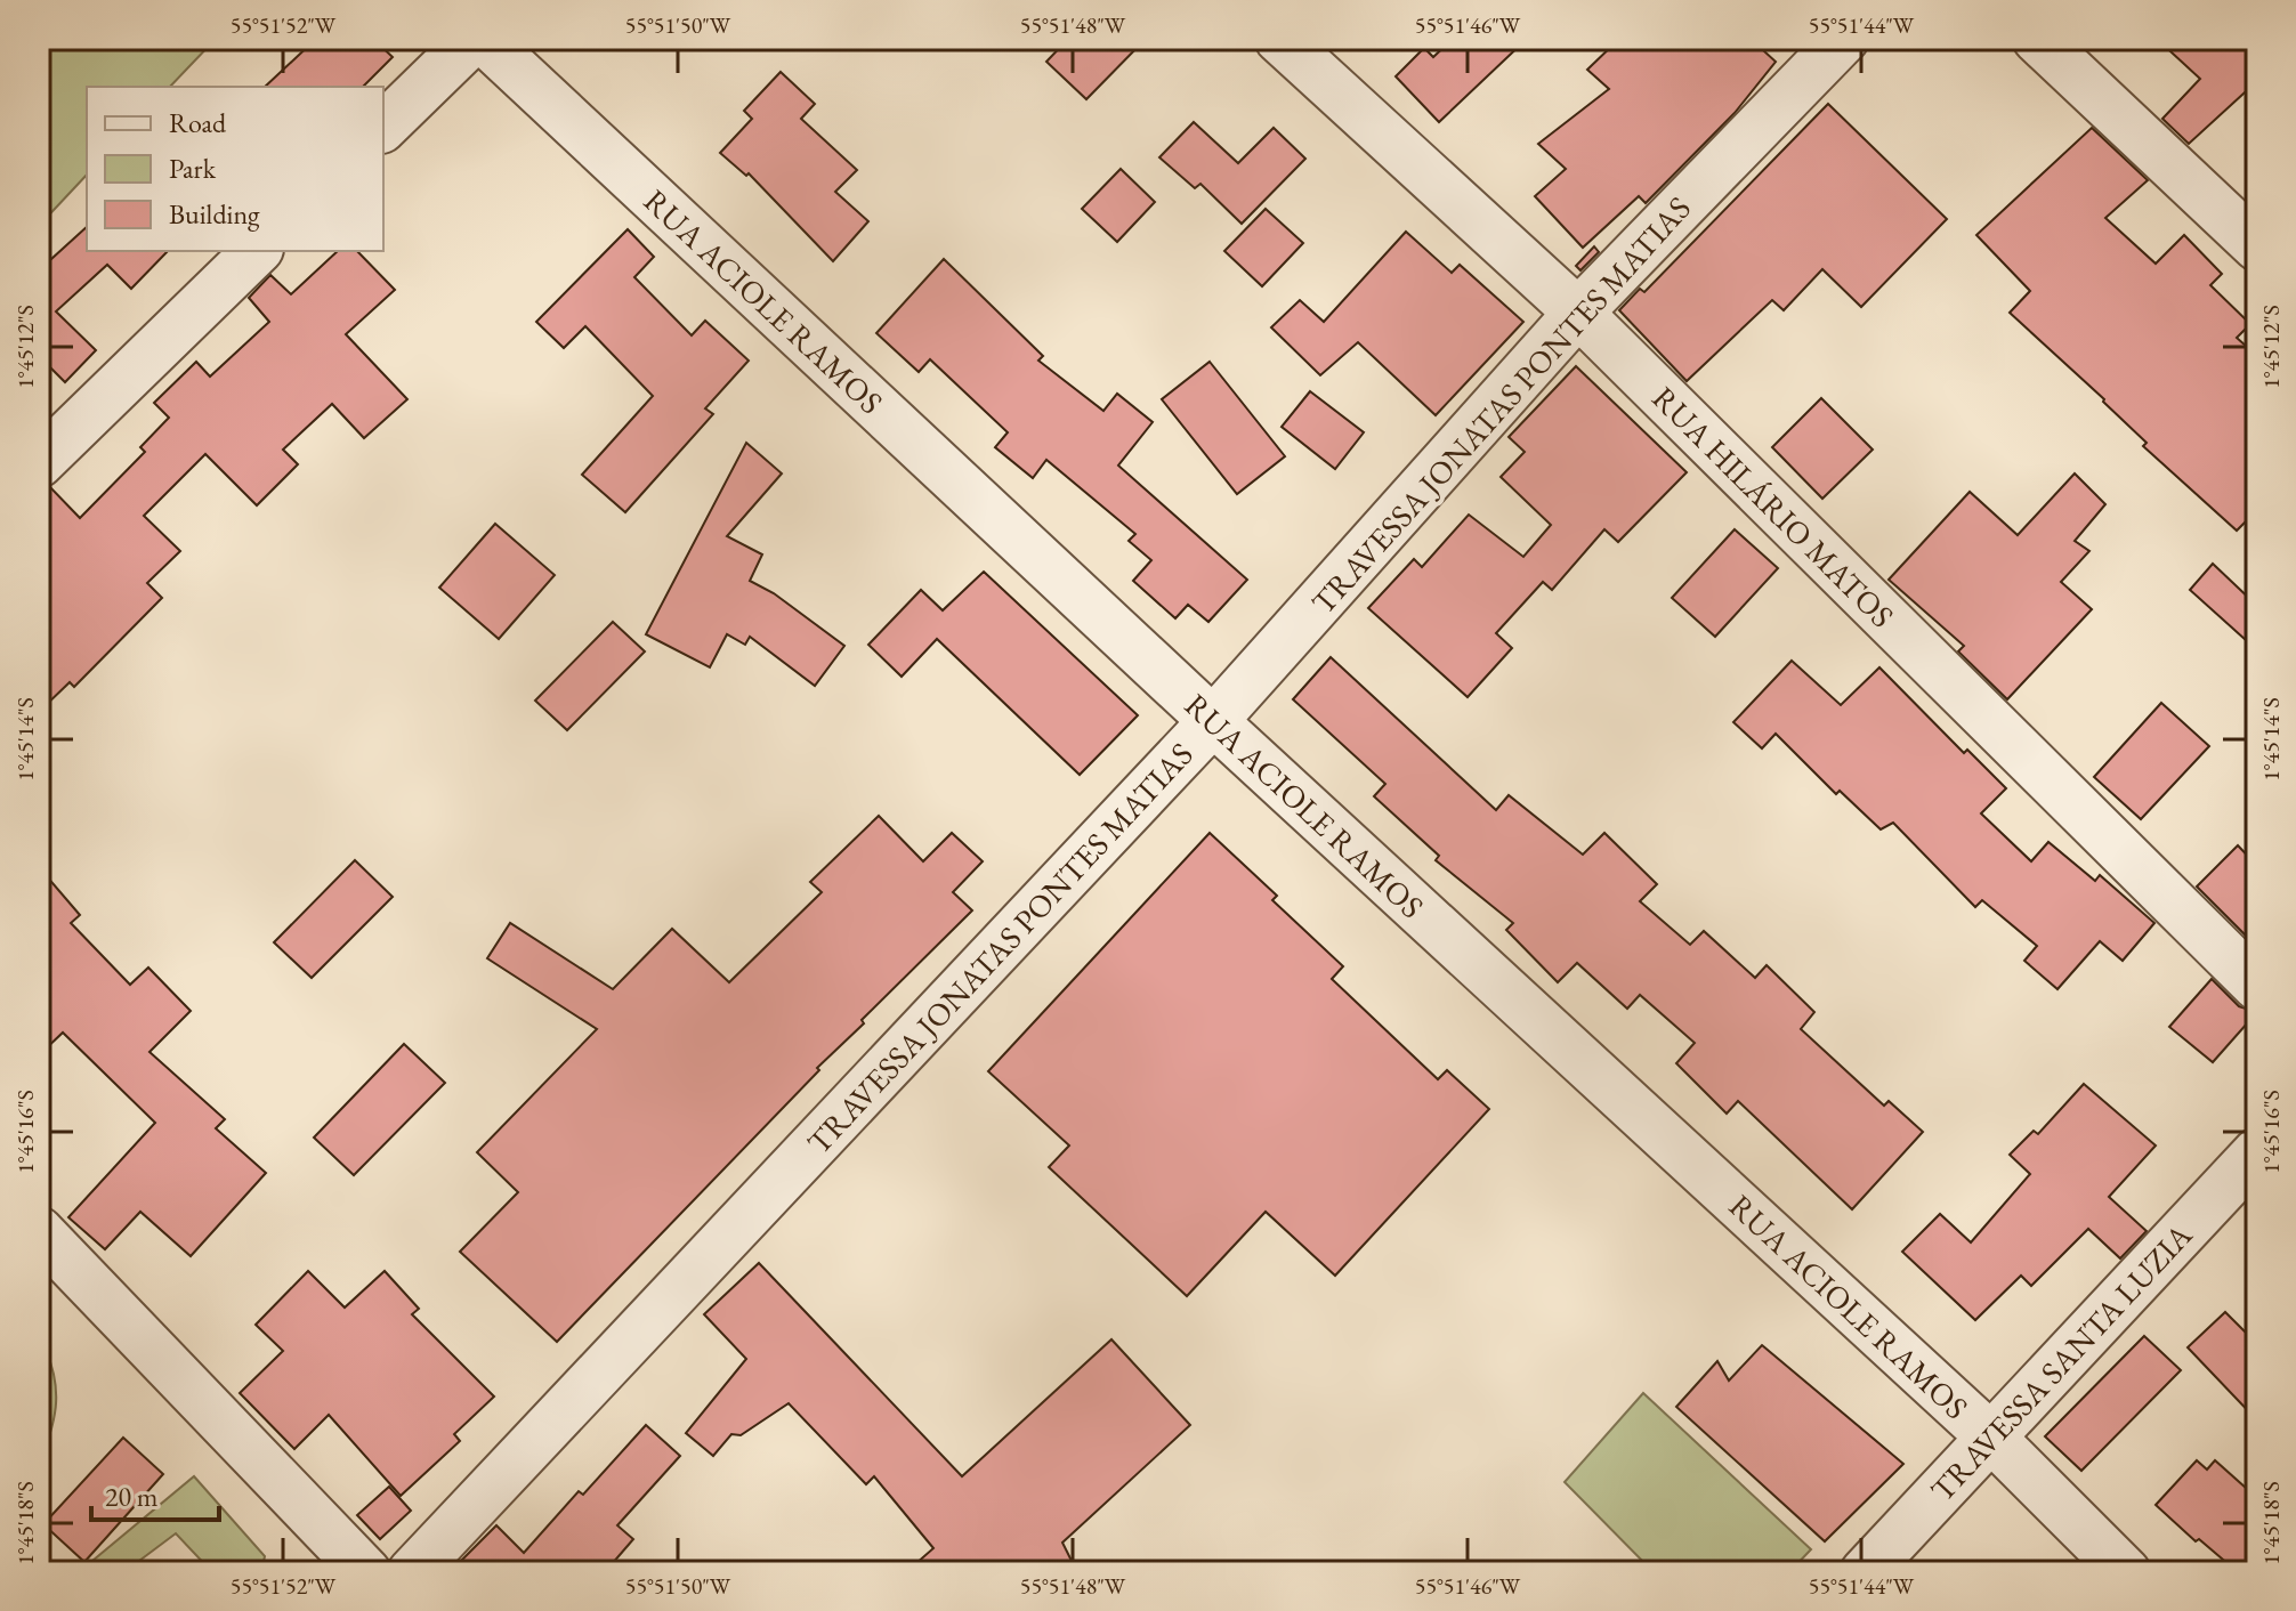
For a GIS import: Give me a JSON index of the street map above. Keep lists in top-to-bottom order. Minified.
{"streets":{"street":["RUA ACIOLE RAMOS","TRAVESSA JONATAS PONTES MATIAS","RUA HILÁRIO MATOS","TRAVESSA SANTA LUZIA"]},"crossings":[["RUA ACIOLE RAMOS","TRAVESSA JONATAS PONTES MATIAS"],["RUA ACIOLE RAMOS","TRAVESSA SANTA LUZIA"],["TRAVESSA JONATAS PONTES MATIAS","RUA HILÁRIO MATOS"]],"legend":["Road","Park","Building"],"scale_bar":"20 m","coordinates":["55°51'52\"W","55°51'50\"W","55°51'48\"W","55°51'46\"W","55°51'44\"W","1°45'12\"S","1°45'14\"S","1°45'16\"S","1°45'18\"S"]}
